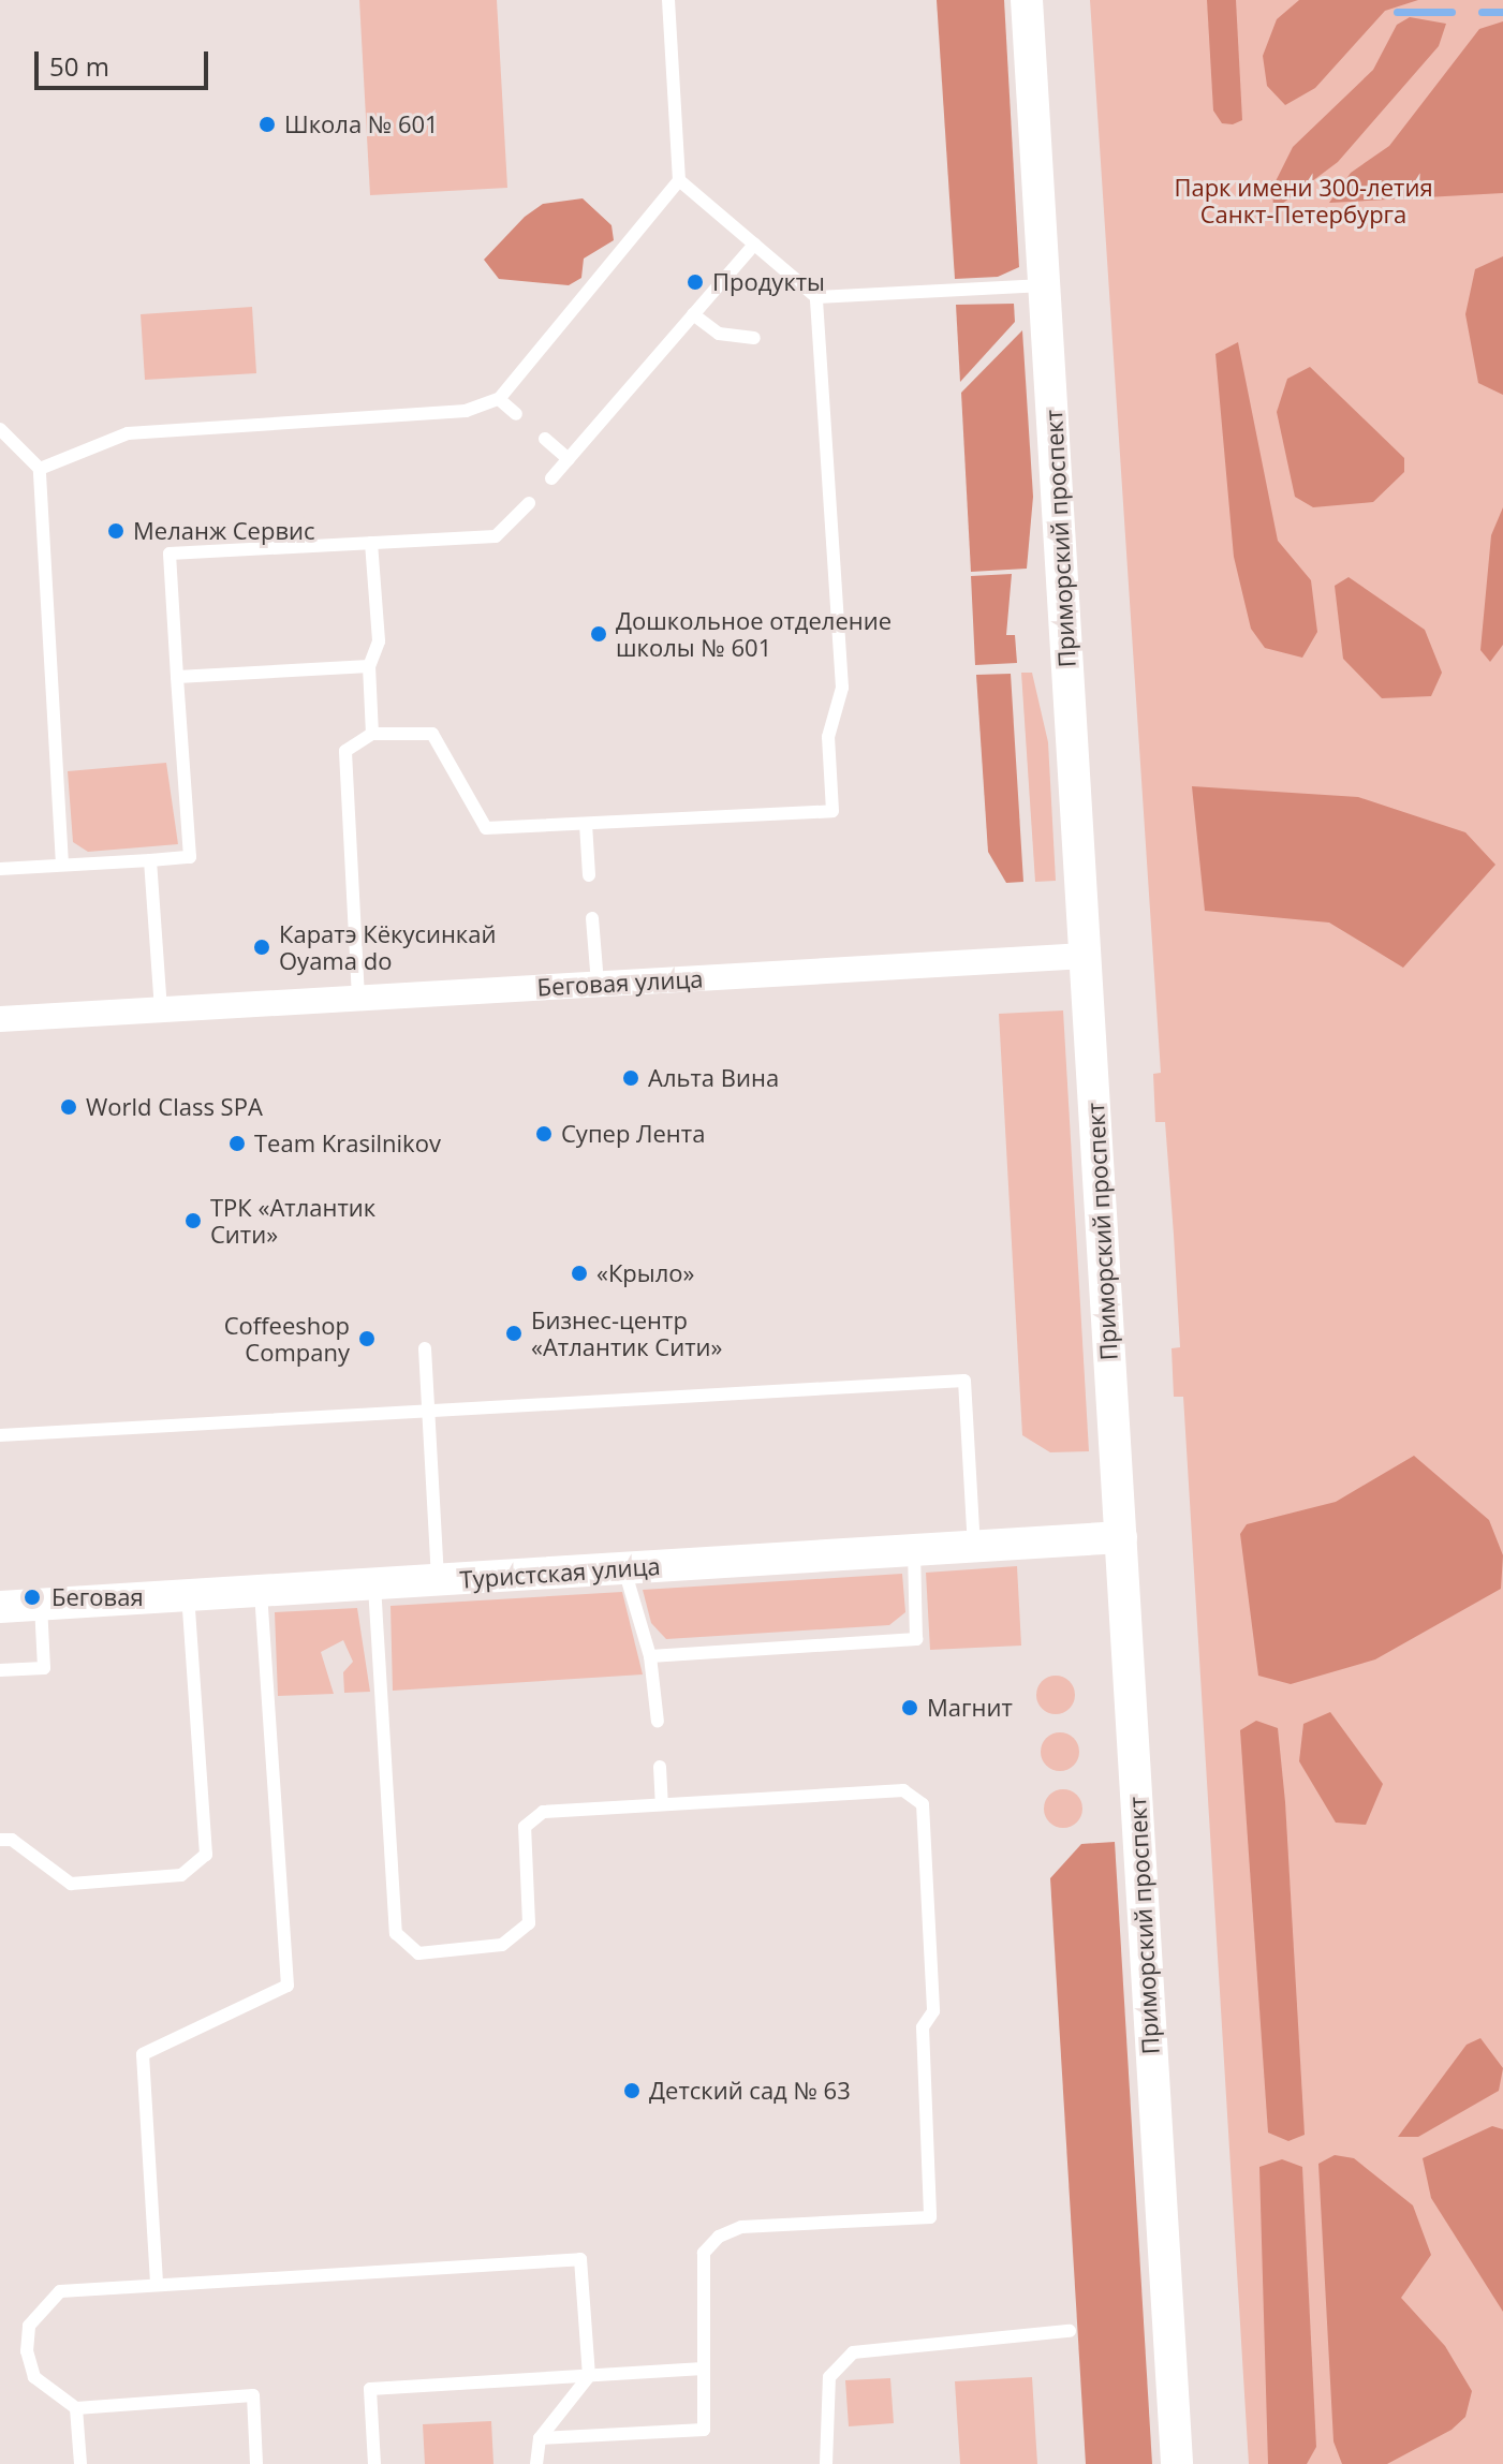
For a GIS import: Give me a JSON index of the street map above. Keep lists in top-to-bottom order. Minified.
{"streets":{"street":["Приморский проспект","Беговая улица","Туристская улица"]},"crossings":[["Приморский проспект","Беговая улица"],["Приморский проспект","Туристская улица"]],"parks":["Парк имени 300-летия Санкт-Петербурга"],"places":["Школа № 601","Продукты","Меланж Сервис","Дошкольное отделение школы № 601","Каратэ Кёкусинкай Oyama do","Альта Вина","World Class SPA","Супер Лента","Team Krasilnikov","ТРК «Атлантик Сити»","«Крыло»","Бизнес-центр «Атлантик Сити»","Coffeeshop Company","Беговая","Магнит","Детский сад № 63"],"scale_bar":"50 m"}
